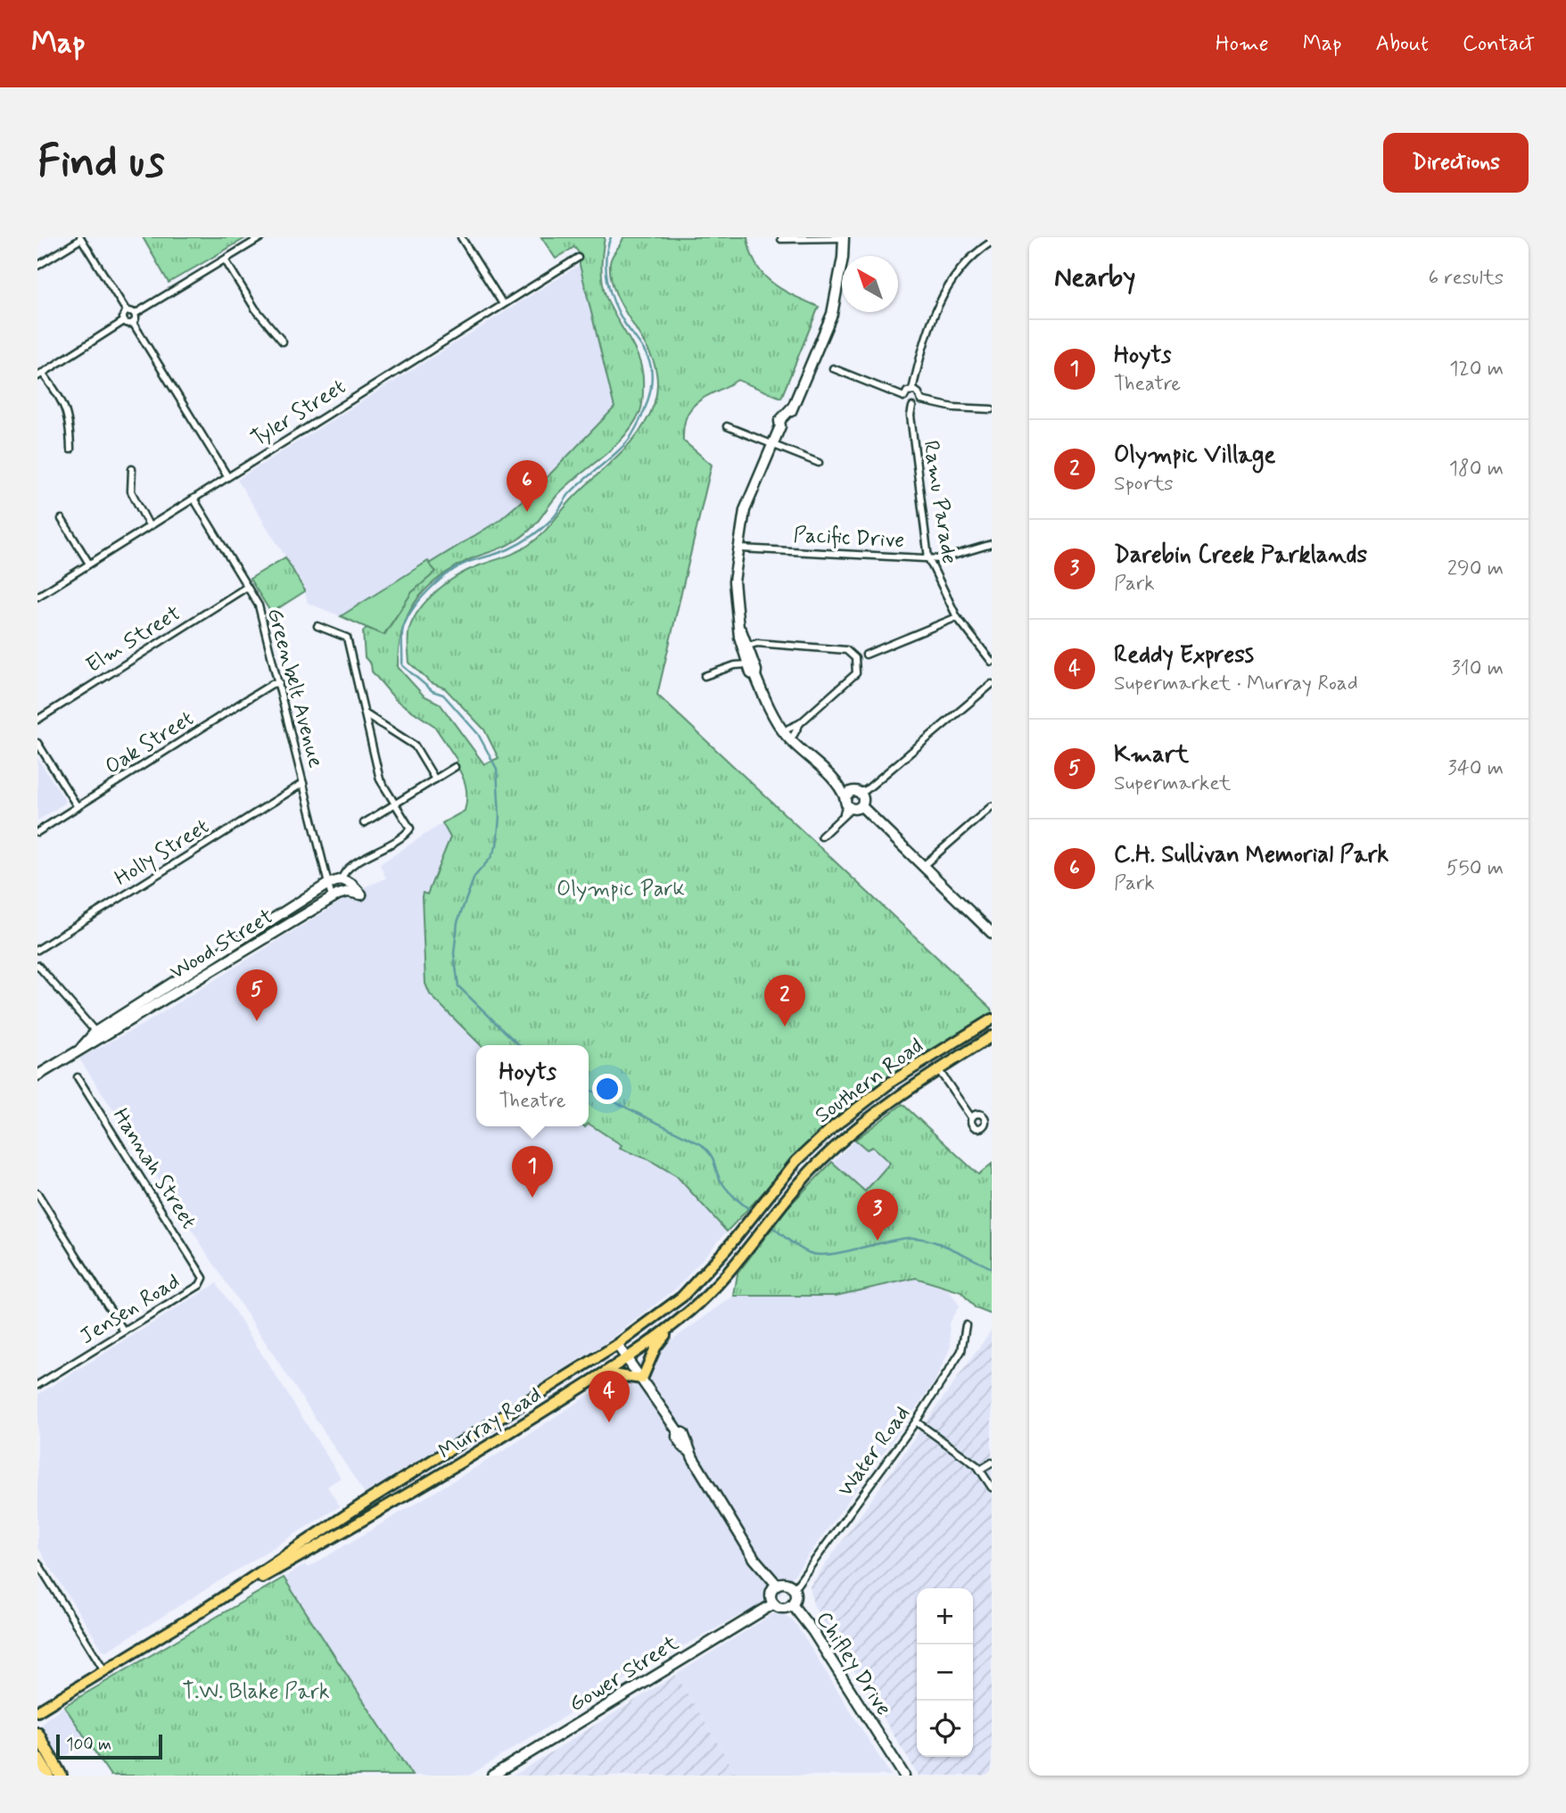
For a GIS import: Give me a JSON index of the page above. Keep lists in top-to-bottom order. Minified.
{"streets":{"main road":["Southern Road","Murray Road"],"street":["Tyler Street","Ramu Parade","Pacific Drive","Elm Street","Greenbelt Avenue","Oak Street","Holly Street","Wood Street","Hannah Street","Jensen Road","Water Road","Chifley Drive","Gower Street"]},"crossings":[["Tyler Street","Greenbelt Avenue"],["Ramu Parade","Pacific Drive"],["Elm Street","Greenbelt Avenue"],["Greenbelt Avenue","Oak Street"],["Greenbelt Avenue","Holly Street"],["Greenbelt Avenue","Wood Street"],["Southern Road","Murray Road"],["Hannah Street","Jensen Road"],["Water Road","Chifley Drive"],["Water Road","Gower Street"],["Chifley Drive","Gower Street"]],"parks":["Olympic Park","T.W. Blake Park"],"scale_bar":"100 m","north":"top left","page":{"header":"Map","nav":["Home","Map","About","Contact"],"buttons":"Directions","title":"Find us","heading":["Nearby","6 results"],"list":[{"mark":"1","name":"Hoyts","note":"Theatre","value":"120 m"},{"mark":"2","name":"Olympic Village","note":"Sports","value":"180 m"},{"mark":"3","name":"Darebin Creek Parklands","note":"Park","value":"290 m"},{"mark":"4","name":"Reddy Express","note":"Supermarket · Murray Road","value":"310 m"},{"mark":"5","name":"Kmart","note":"Supermarket","value":"340 m"},{"mark":"6","name":"C.H. Sullivan Memorial Park","note":"Park","value":"550 m"}],"pins":["6","5","2","1","3","4"],"popup":["Hoyts","Theatre"],"map_buttons":["+","−"],"scale":"100 m"}}
